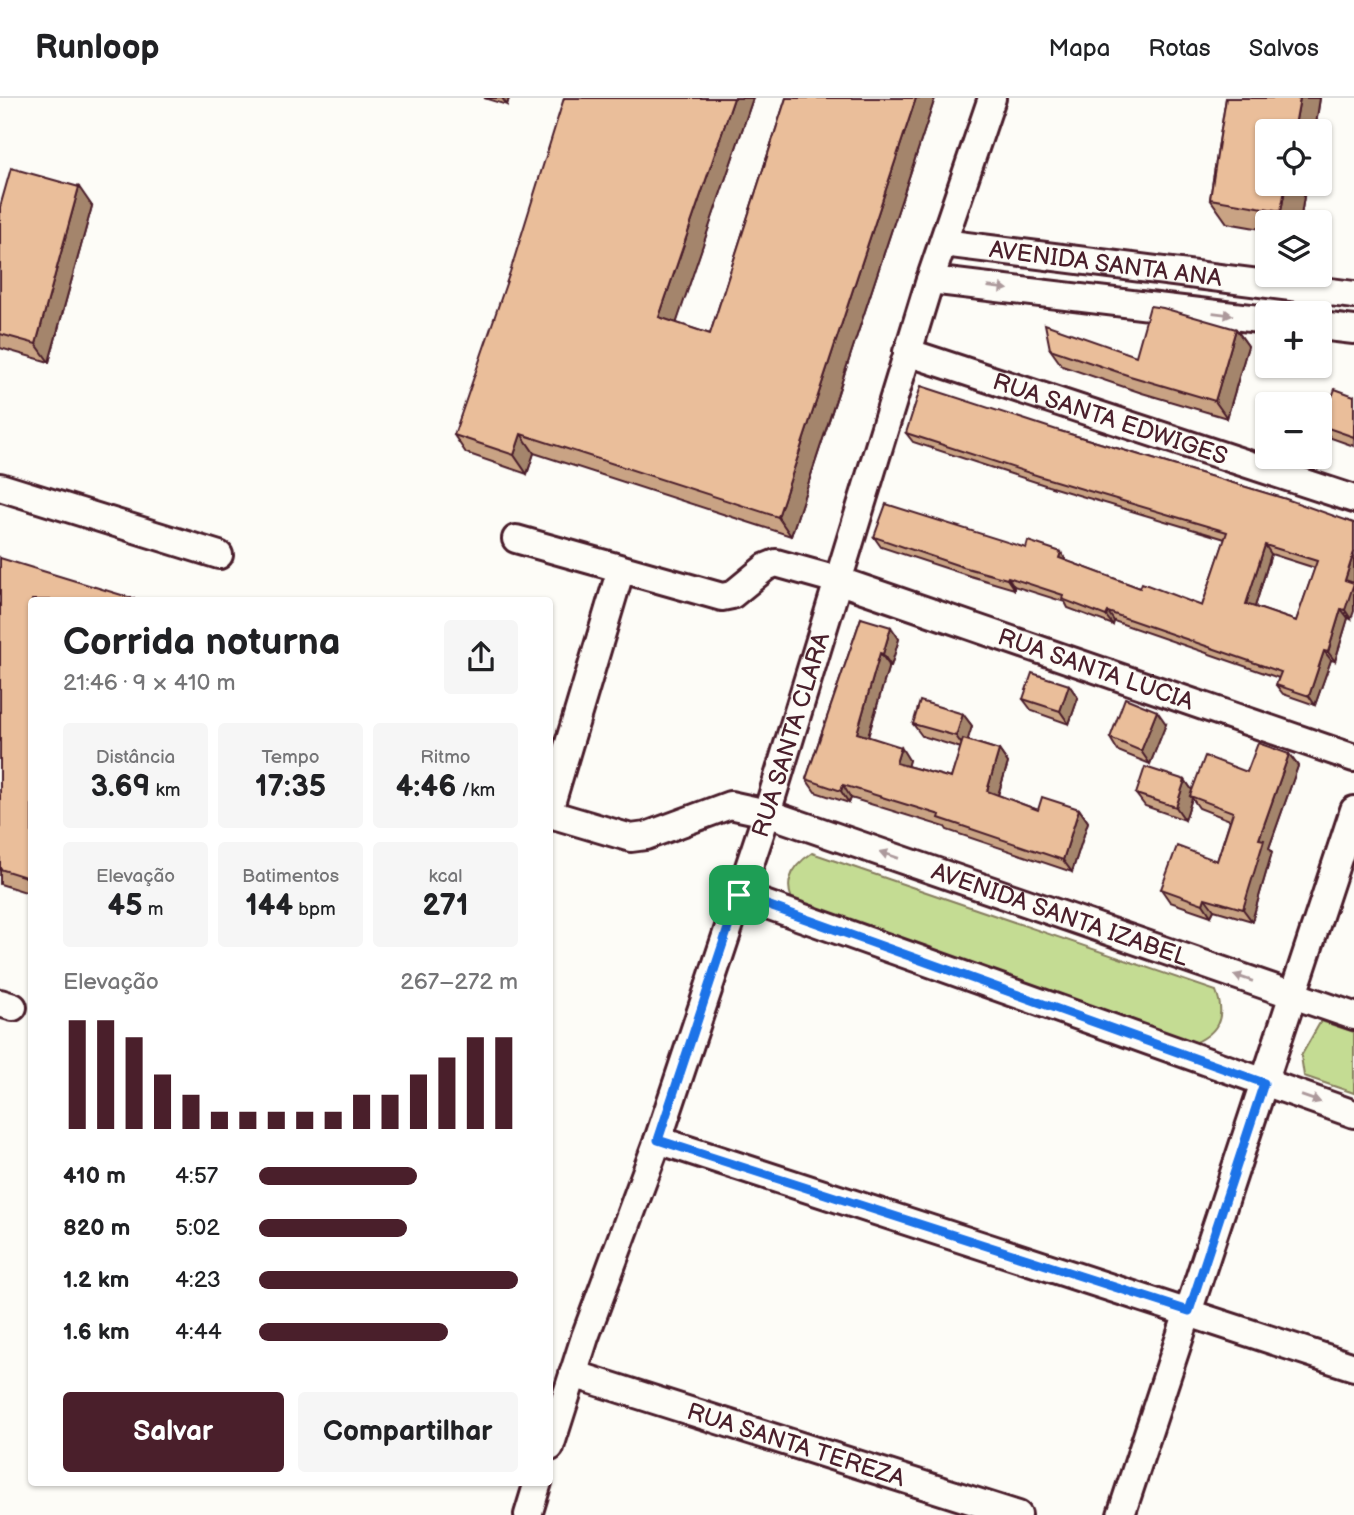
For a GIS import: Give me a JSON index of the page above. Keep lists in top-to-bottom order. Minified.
{"streets":{"street":["AVENIDA SANTA ANA","RUA SANTA EDWIGES","RUA SANTA LÚCIA","RUA SANTA CLARA","AVENIDA SANTA IZABEL","RUA SANTA TEREZA"]},"crossings":[["AVENIDA SANTA ANA","RUA SANTA CLARA"],["RUA SANTA EDWIGES","RUA SANTA CLARA"],["RUA SANTA LÚCIA","RUA SANTA CLARA"],["RUA SANTA CLARA","AVENIDA SANTA IZABEL"],["RUA SANTA CLARA","RUA SANTA TEREZA"]],"page":{"header":"Runloop","nav":["Mapa","Rotas","Salvos"],"map_buttons":["+","−"],"heading":["Corrida noturna","21:46 · 9 × 410 m"],"stats":[["Distância","3.69 km"],["Tempo","17:35"],["Ritmo","4:46 /km"],["Elevação","45 m"],["Batimentos","144 bpm"],["kcal","271"]],"chart":["Elevação","267–272 m"],"list":[{"name":"410 m","note":"4:57"},{"name":"820 m","note":"5:02"},{"name":"1.2 km","note":"4:23"},{"name":"1.6 km","note":"4:44"}],"buttons":["Salvar","Compartilhar"]}}
